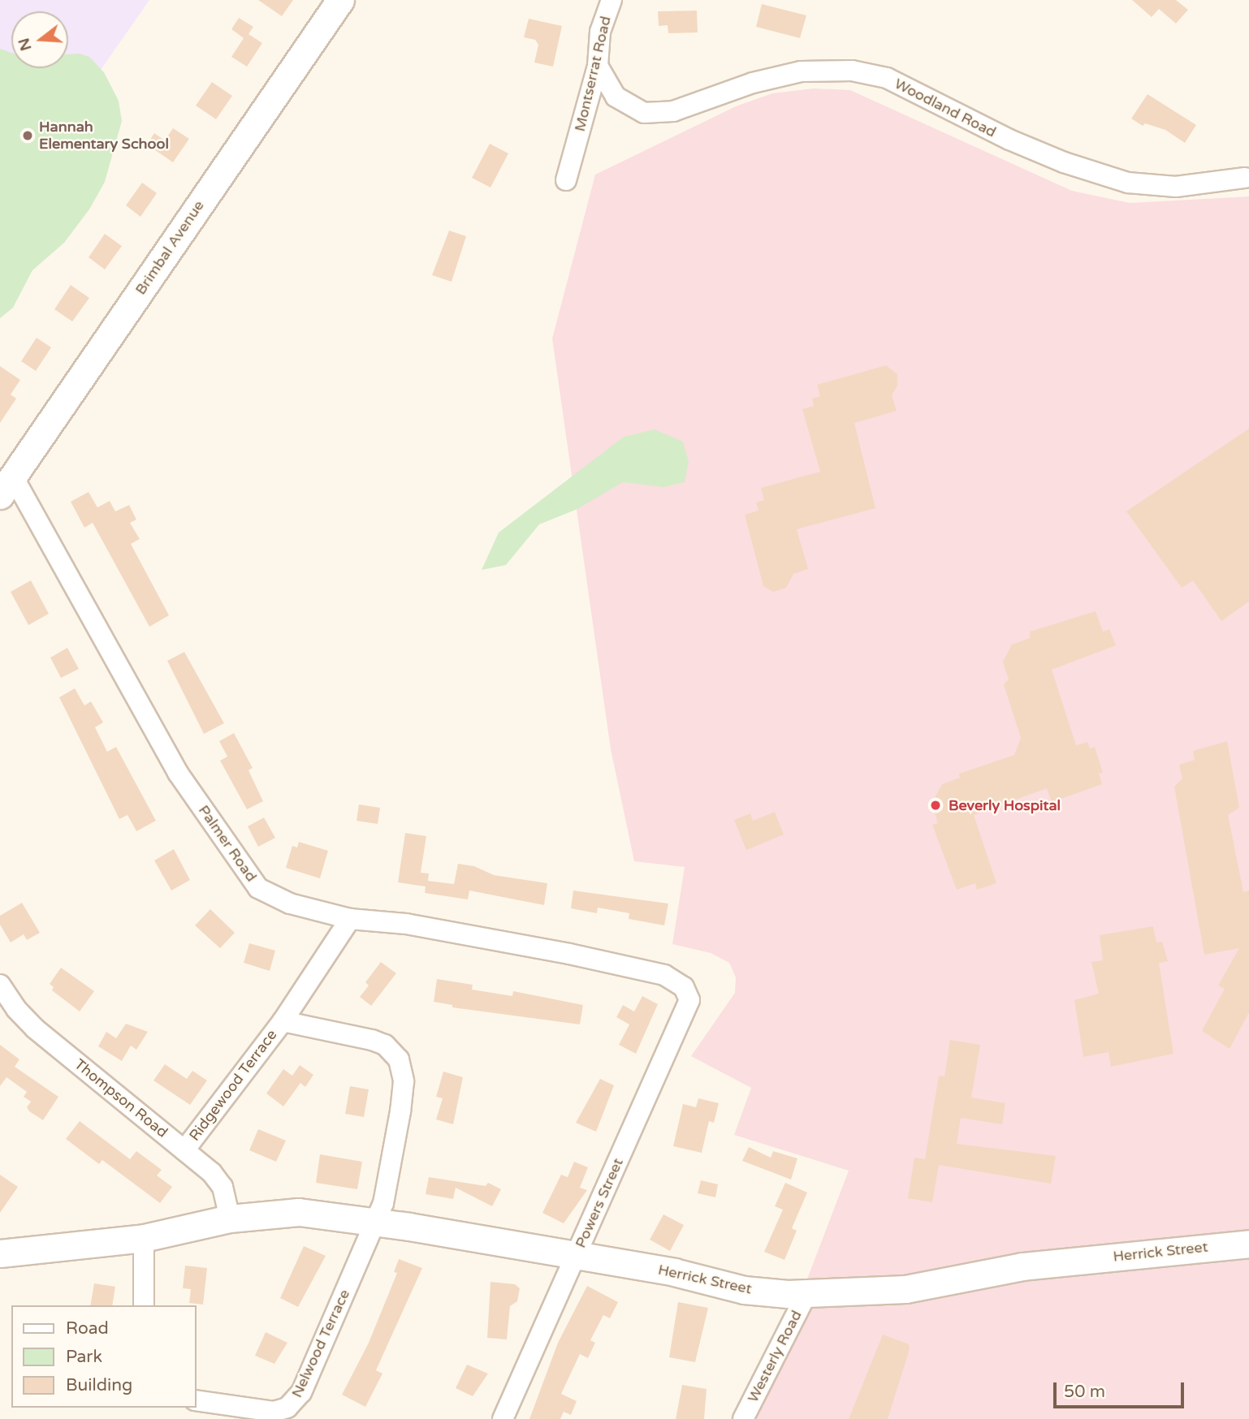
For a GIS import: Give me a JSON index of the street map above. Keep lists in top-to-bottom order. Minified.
{"streets":{"street":["Montserrat Road","Woodland Road","Brimbal Avenue","Palmer Road","Ridgewood Terrace","Thompson Road","Powers Street","Herrick Street","Nelwood Terrace","Westerly Road"]},"crossings":[["Montserrat Road","Woodland Road"],["Brimbal Avenue","Palmer Road"],["Palmer Road","Ridgewood Terrace"],["Palmer Road","Powers Street"],["Ridgewood Terrace","Thompson Road"],["Ridgewood Terrace","Herrick Street"],["Ridgewood Terrace","Nelwood Terrace"],["Thompson Road","Herrick Street"],["Powers Street","Herrick Street"],["Herrick Street","Nelwood Terrace"],["Herrick Street","Westerly Road"]],"places":["Hannah Elementary School","Beverly Hospital"],"legend":["Road","Park","Building"],"scale_bar":"50 m","north":"left"}
